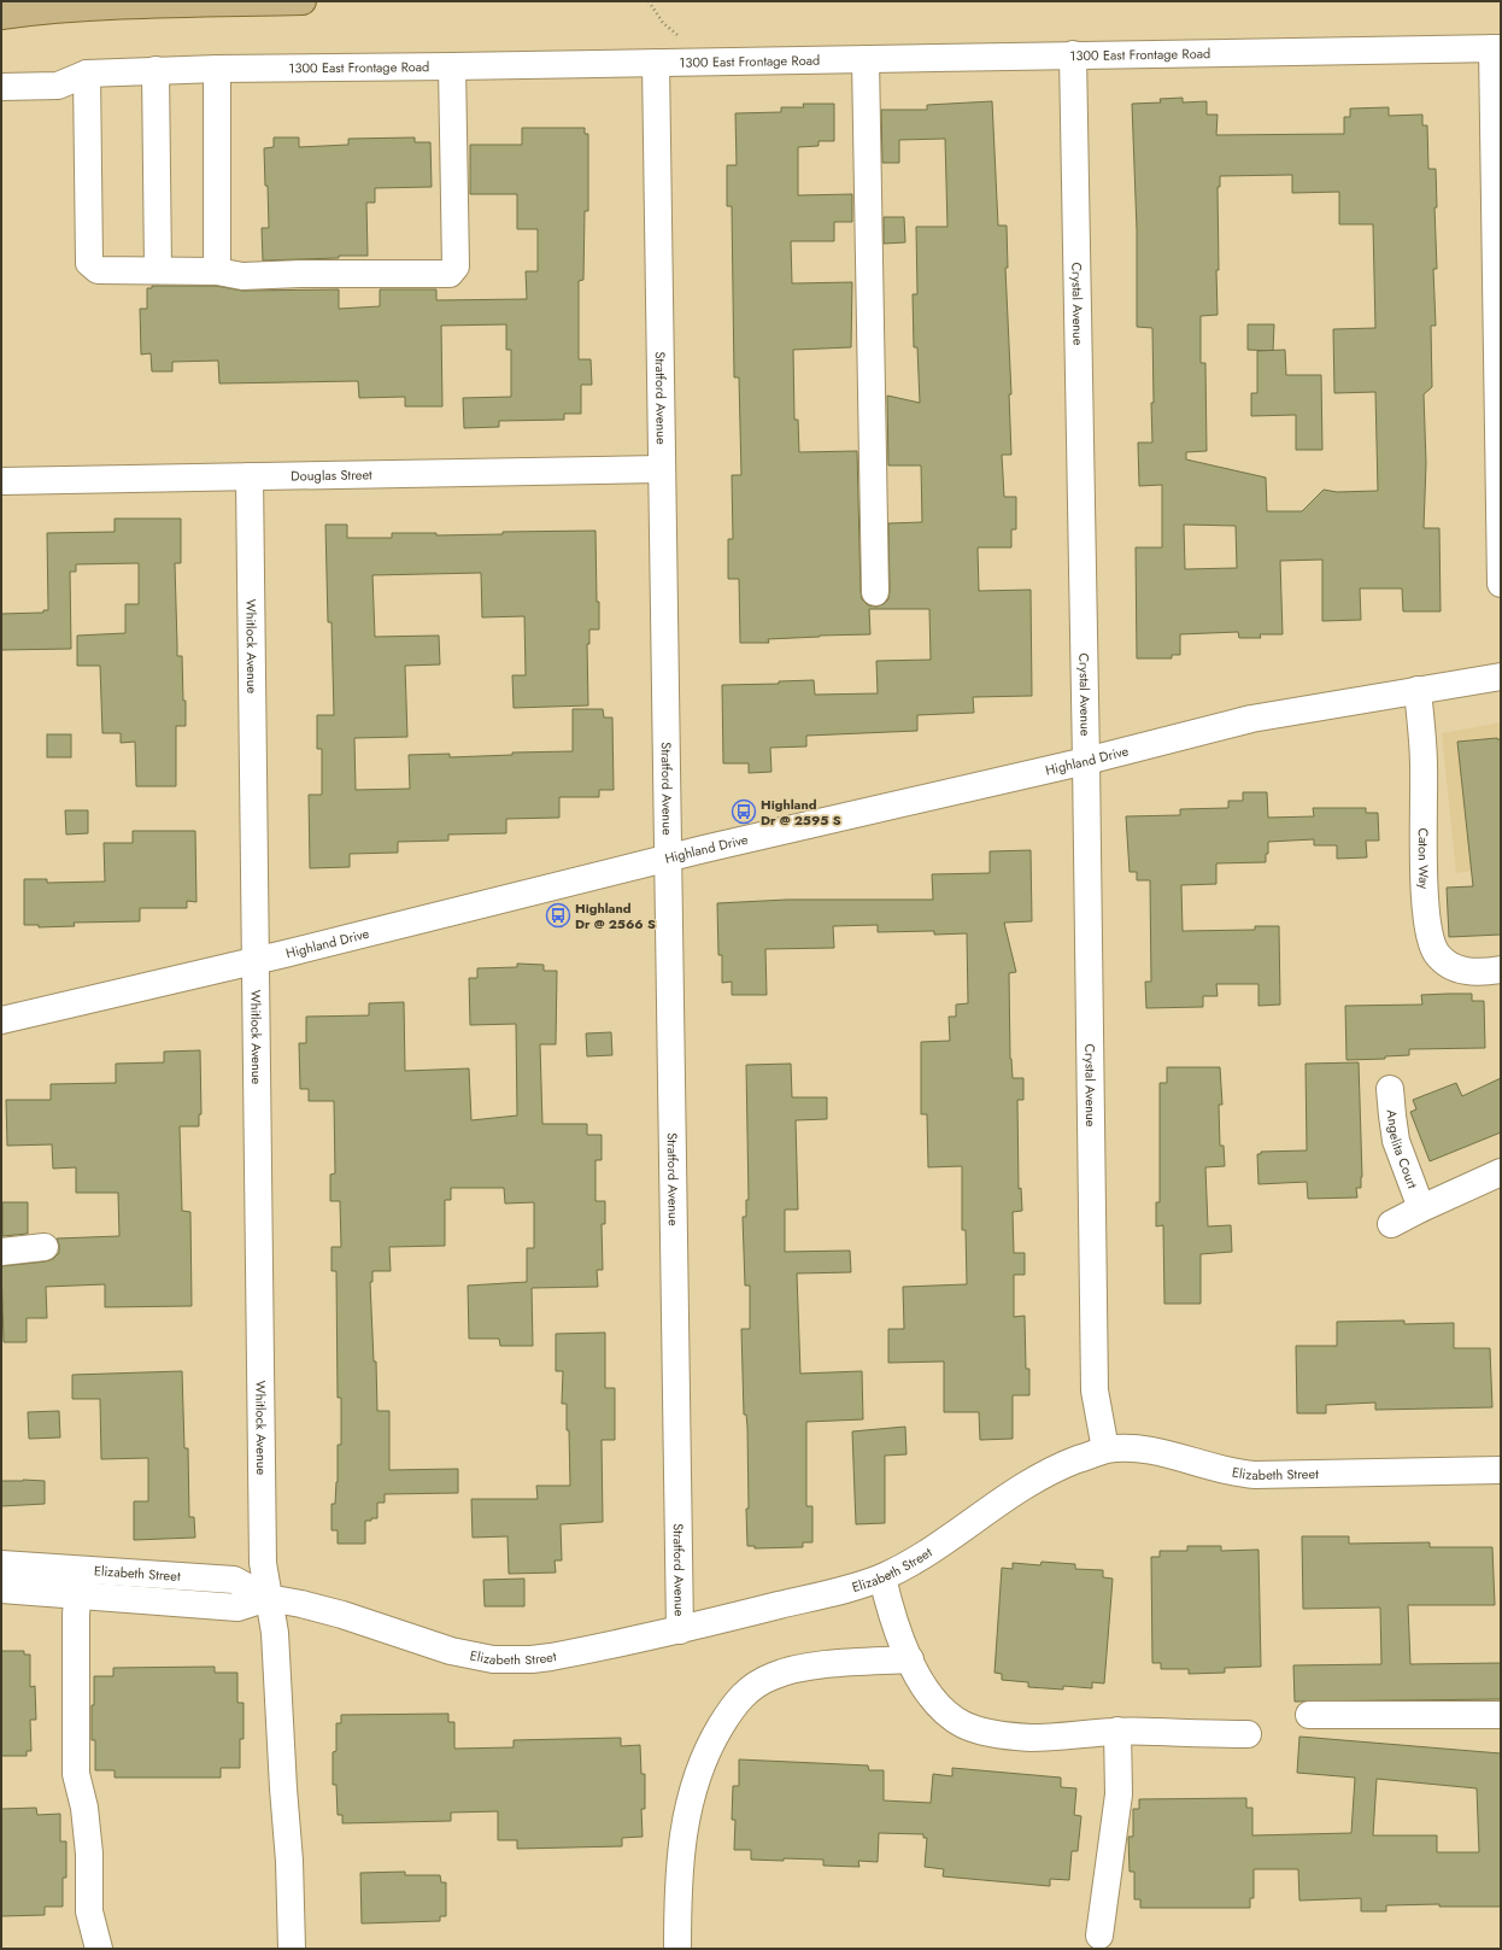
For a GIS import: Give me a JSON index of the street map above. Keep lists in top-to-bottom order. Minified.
{"streets":{"street":["1300 East Frontage Road","Crystal Avenue","Stratford Avenue","Douglas Street","Whitlock Avenue","Highland Drive","Caton Way","Angelita Court","Elizabeth Street"]},"crossings":[["1300 East Frontage Road","Crystal Avenue"],["1300 East Frontage Road","Stratford Avenue"],["Crystal Avenue","Highland Drive"],["Crystal Avenue","Elizabeth Street"],["Stratford Avenue","Douglas Street"],["Stratford Avenue","Highland Drive"],["Stratford Avenue","Elizabeth Street"],["Douglas Street","Whitlock Avenue"],["Whitlock Avenue","Highland Drive"],["Whitlock Avenue","Elizabeth Street"],["Highland Drive","Caton Way"]],"places":{"bus stop":["Highland Dr @ 2595 S","Highland Dr @ 2566 S"]}}
